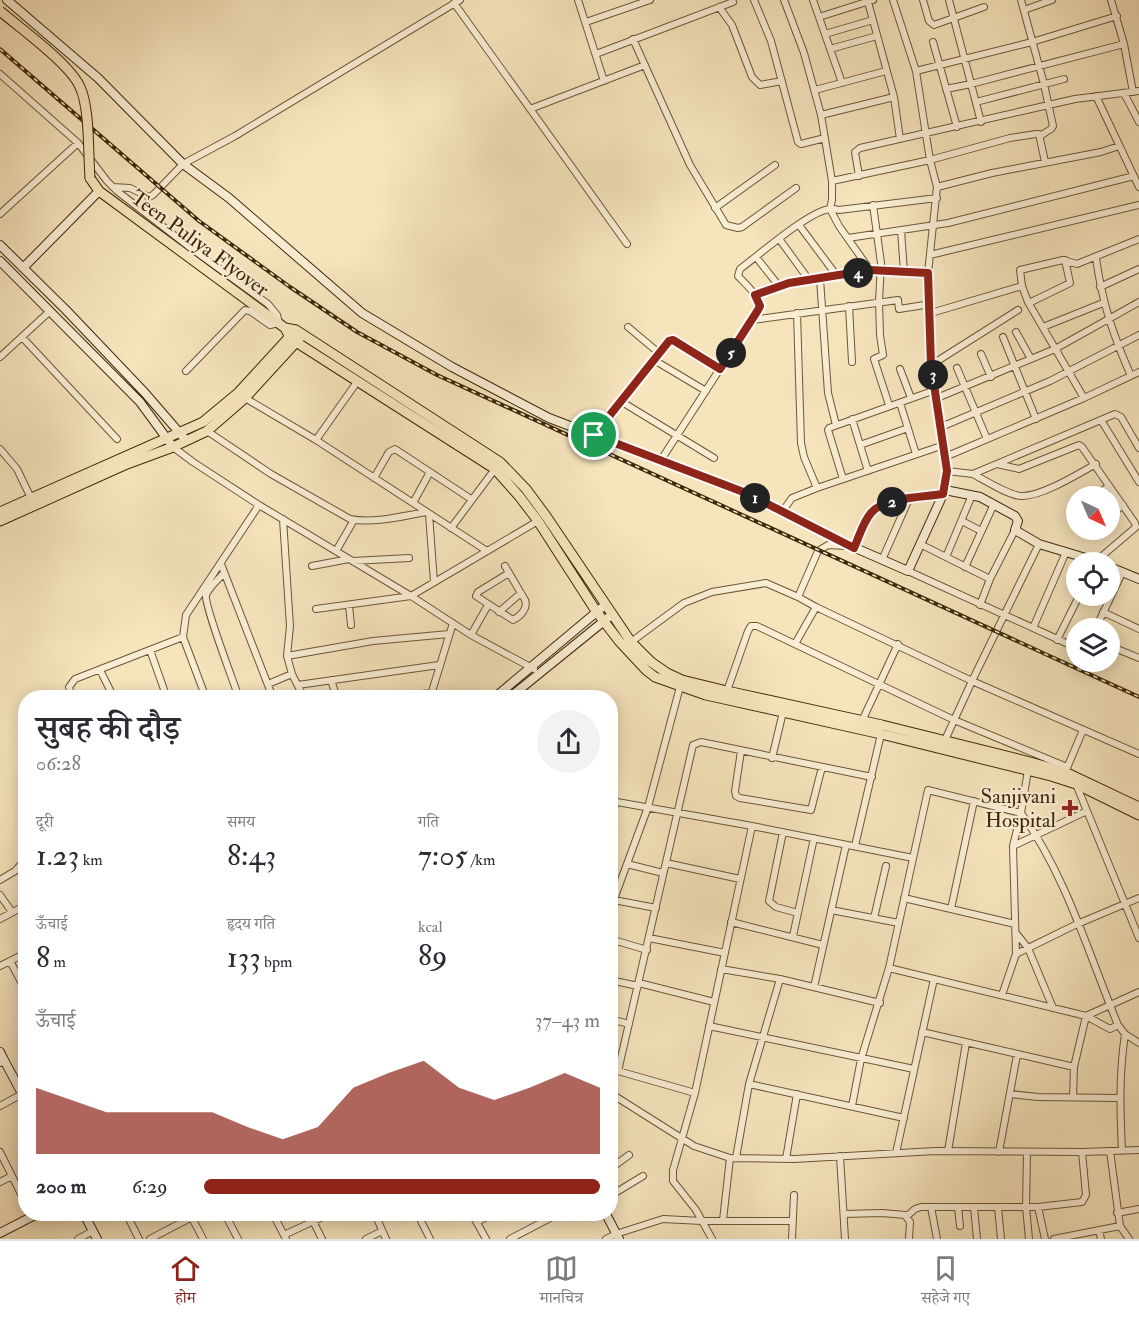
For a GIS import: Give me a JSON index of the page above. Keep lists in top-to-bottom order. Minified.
{"streets":{"main road":["Teen Puliya Flyover"]},"places":{"health":["Sanjivani Hospital"]},"north":"bottom right","page":{"pins":["4","5","3","1","2"],"heading":["सुबह की दौड़","06:28"],"stats":[["दूरी","1.23 km"],["समय","8:43"],["गति","7:05 /km"],["ऊँचाई","8 m"],["हृदय गति","133 bpm"],["kcal","89"]],"chart":["ऊँचाई","37–43 m"],"list":[{"name":"200 m","note":"6:29"}],"tabs":["होम","मानचित्र","सहेजे गए"]}}
